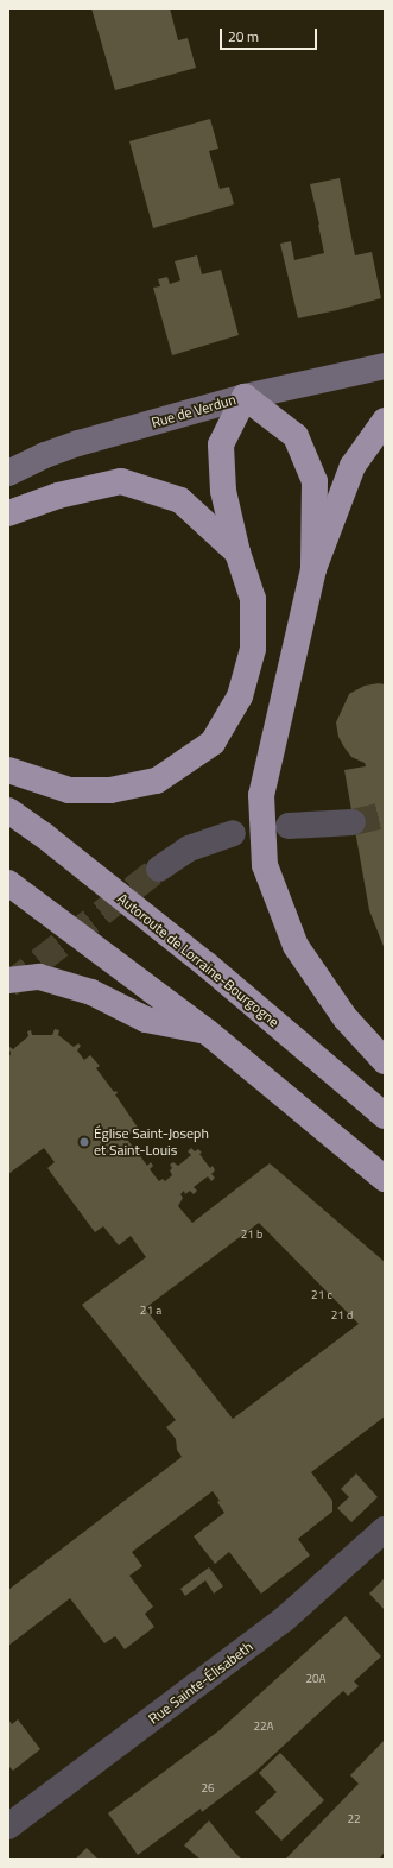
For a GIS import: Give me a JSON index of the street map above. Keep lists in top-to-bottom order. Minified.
{"streets":{"highway":["Autoroute de Lorraine-Bourgogne"],"main road":["Rue de Verdun"],"street":["Rue Sainte-Élisabeth"]},"places":["Église Saint-Joseph et Saint-Louis"],"house_numbers":["21 b","21 c","21 a","21 d","20A","22A","26","22"],"scale_bar":"20 m"}
